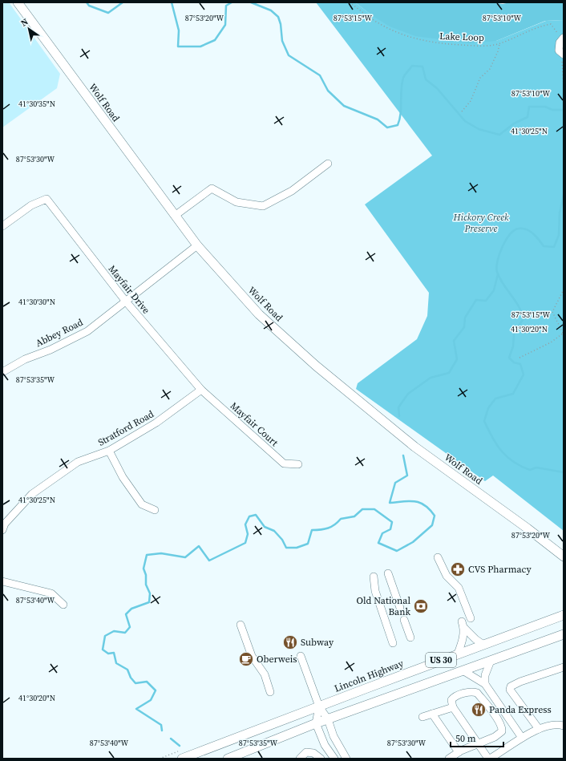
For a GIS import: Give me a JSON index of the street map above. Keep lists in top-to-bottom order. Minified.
{"streets":{"main road":["Wolf Road","US 30","Lincoln Highway"],"street":["Mayfair Drive","Abbey Road","Mayfair Court","Stratford Road"],"path":["Lake Loop"]},"crossings":[["Wolf Road","Abbey Road"],["Mayfair Drive","Abbey Road"],["Mayfair Drive","Mayfair Court"],["Mayfair Drive","Stratford Road"],["Mayfair Court","Stratford Road"]],"parks":["Hickory Creek Preserve"],"places":{"pharmacy":["CVS Pharmacy"],"bank":["Old National Bank"],"restaurant":["Subway","Panda Express"],"cafe":["Oberweis"]},"scale_bar":"50 m","north":"top left","coordinates":["87°53'20\"W","87°53'15\"W","87°53'10\"W","41°30'35\"N","41°30'25\"N","87°53'30\"W","41°30'30\"N","41°30'20\"N","87°53'35\"W","87°53'40\"W"]}
